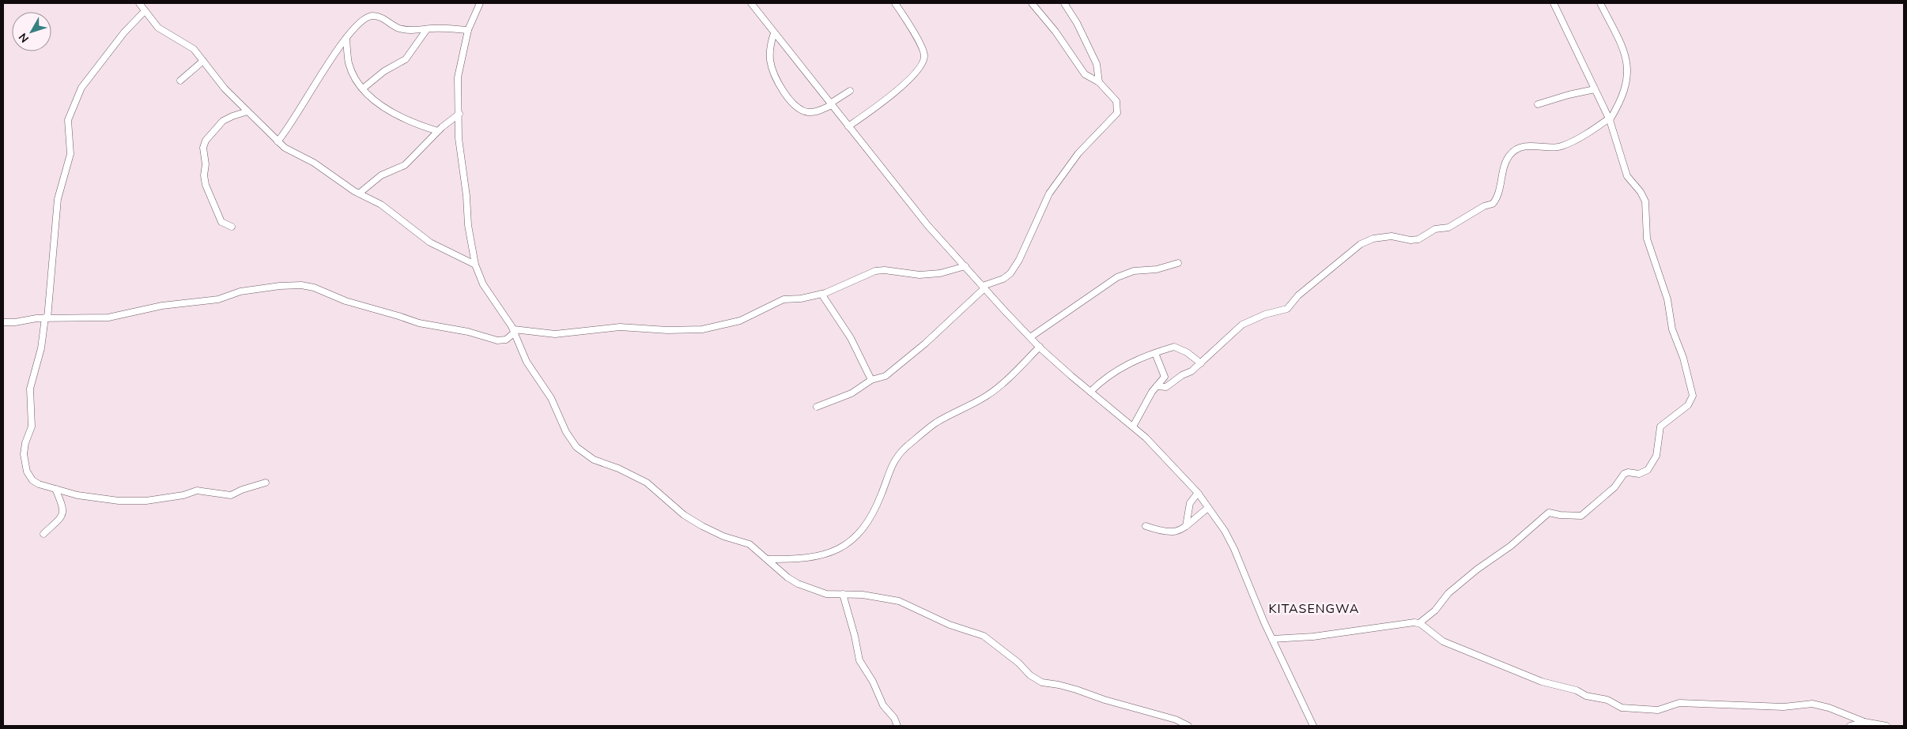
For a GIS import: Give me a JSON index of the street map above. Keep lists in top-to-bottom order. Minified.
{"districts":["KITASENGWA"],"north":"bottom left"}
